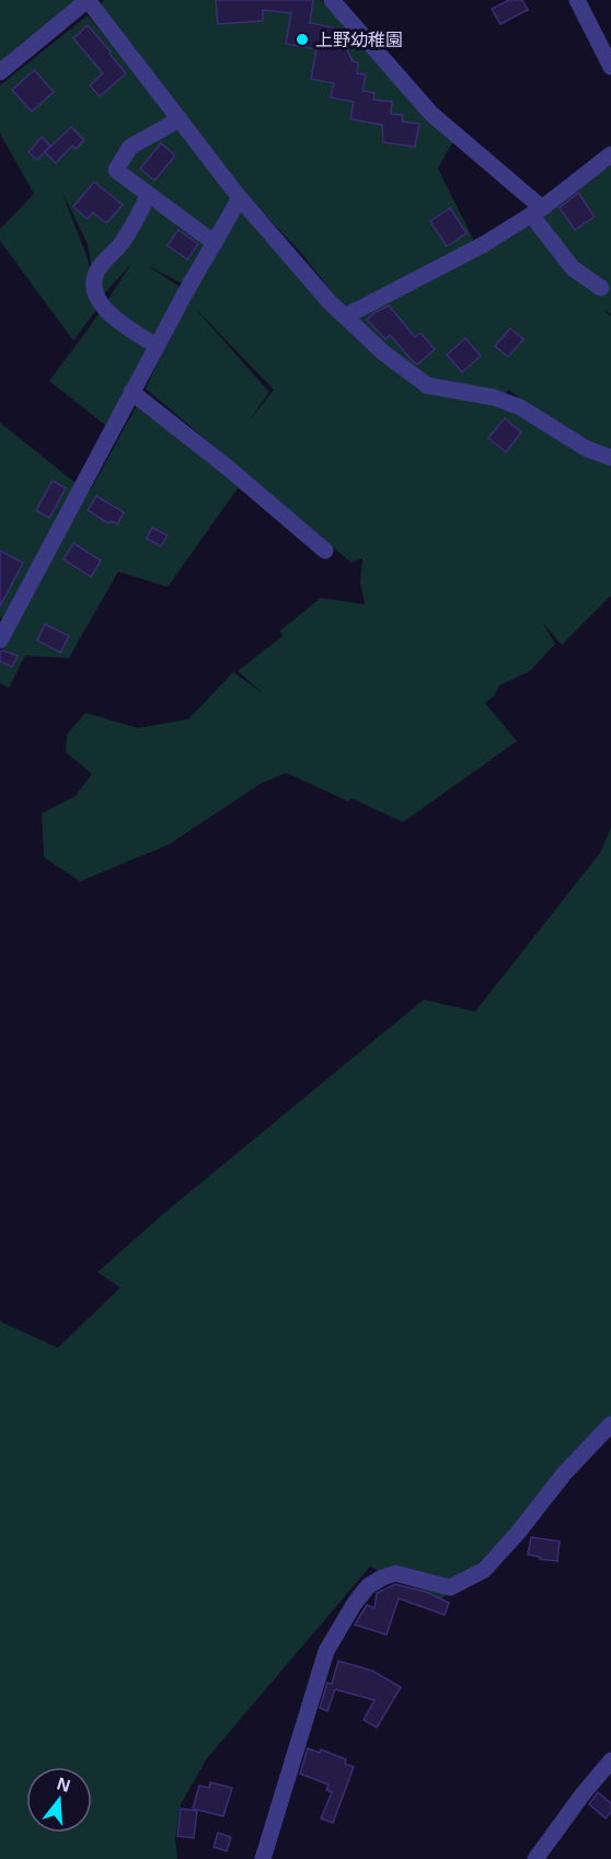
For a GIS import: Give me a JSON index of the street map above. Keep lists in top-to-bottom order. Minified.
{"places":["上野幼稚園"],"north":"top"}
